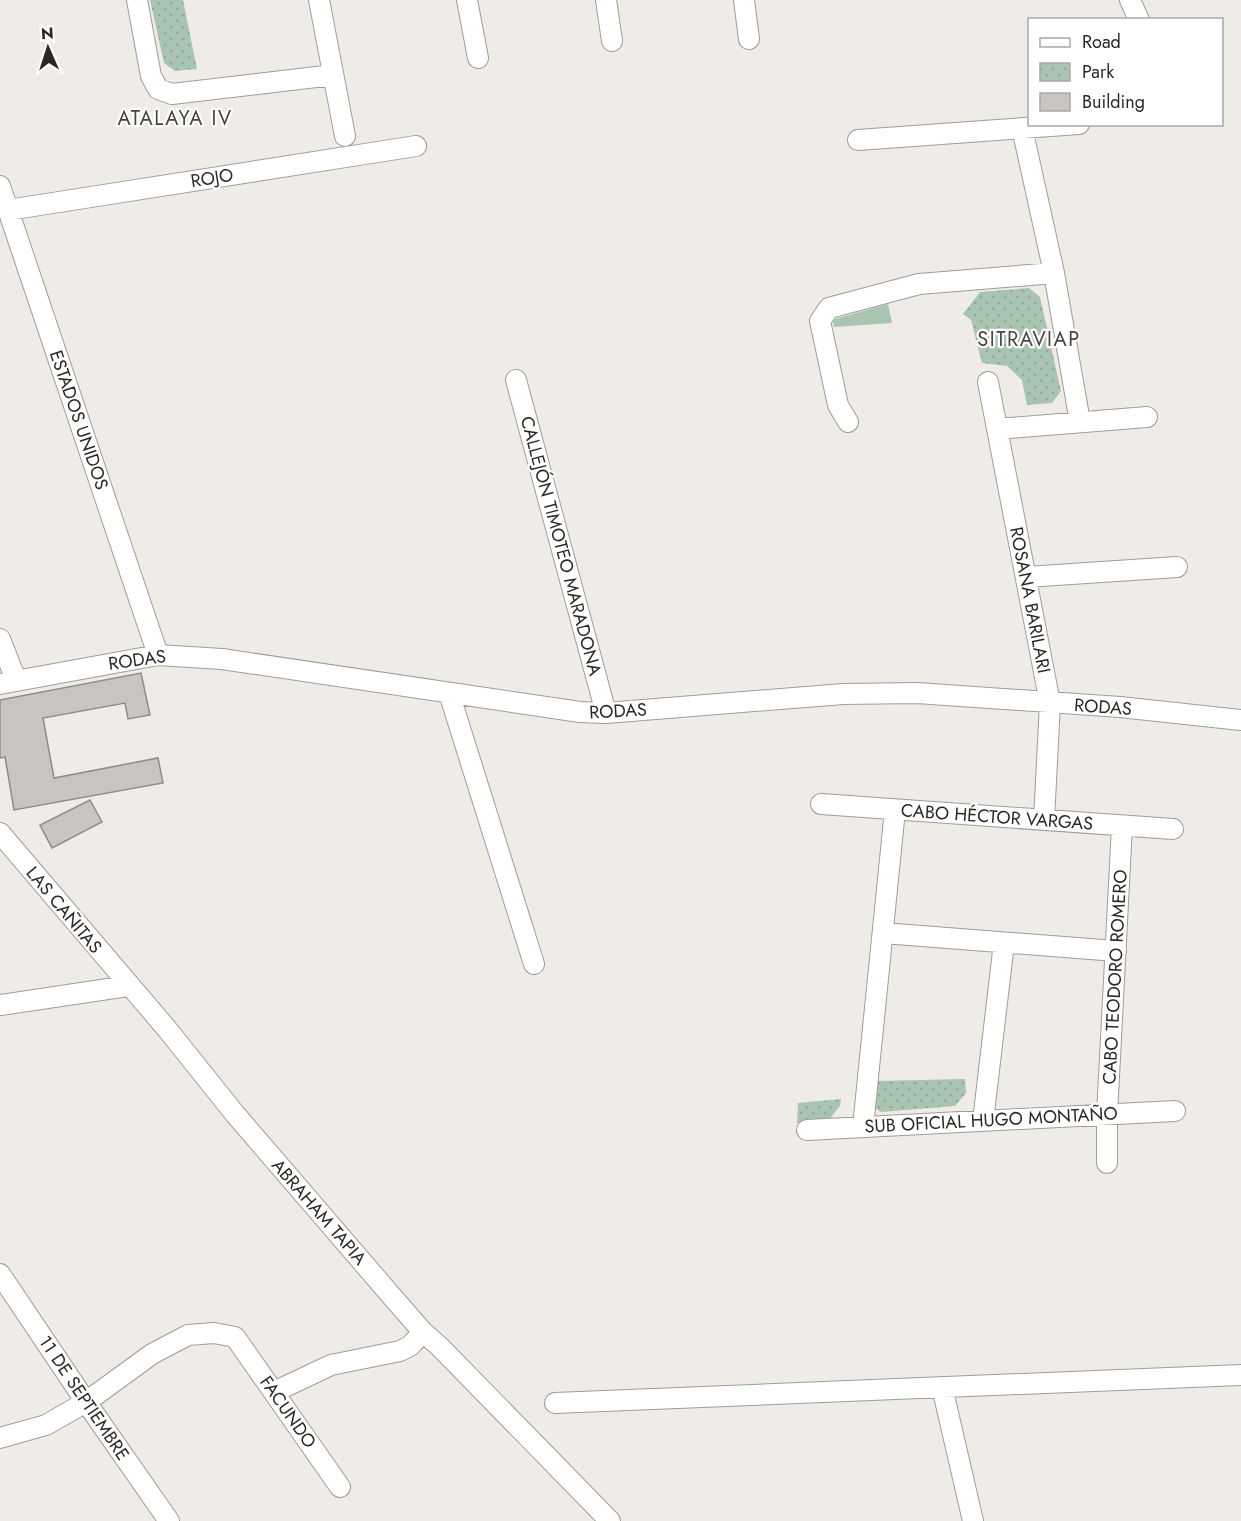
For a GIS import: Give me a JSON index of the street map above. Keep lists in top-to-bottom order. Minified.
{"streets":{"street":["ROJO","ESTADOS UNIDOS","CALLEJÓN TIMOTEO MARADONA","ROSANA BARILARI","RODAS","CABO HÉCTOR VARGAS","LAS CAÑITAS","CABO TEODORO ROMERO","SUB OFICIAL HUGO MONTAÑO","ABRAHAM TAPIA","11 DE SEPTIEMBRE","FACUNDO"]},"crossings":[["ROJO","ESTADOS UNIDOS"],["ESTADOS UNIDOS","RODAS"],["CALLEJÓN TIMOTEO MARADONA","RODAS"],["ROSANA BARILARI","RODAS"],["ROSANA BARILARI","CABO HÉCTOR VARGAS"],["CABO HÉCTOR VARGAS","CABO TEODORO ROMERO"],["LAS CAÑITAS","ABRAHAM TAPIA"],["CABO TEODORO ROMERO","SUB OFICIAL HUGO MONTAÑO"],["11 DE SEPTIEMBRE","FACUNDO"]],"districts":["ATALAYA IV","SITRAVIAP"],"legend":["Road","Park","Building"],"north":"top"}
